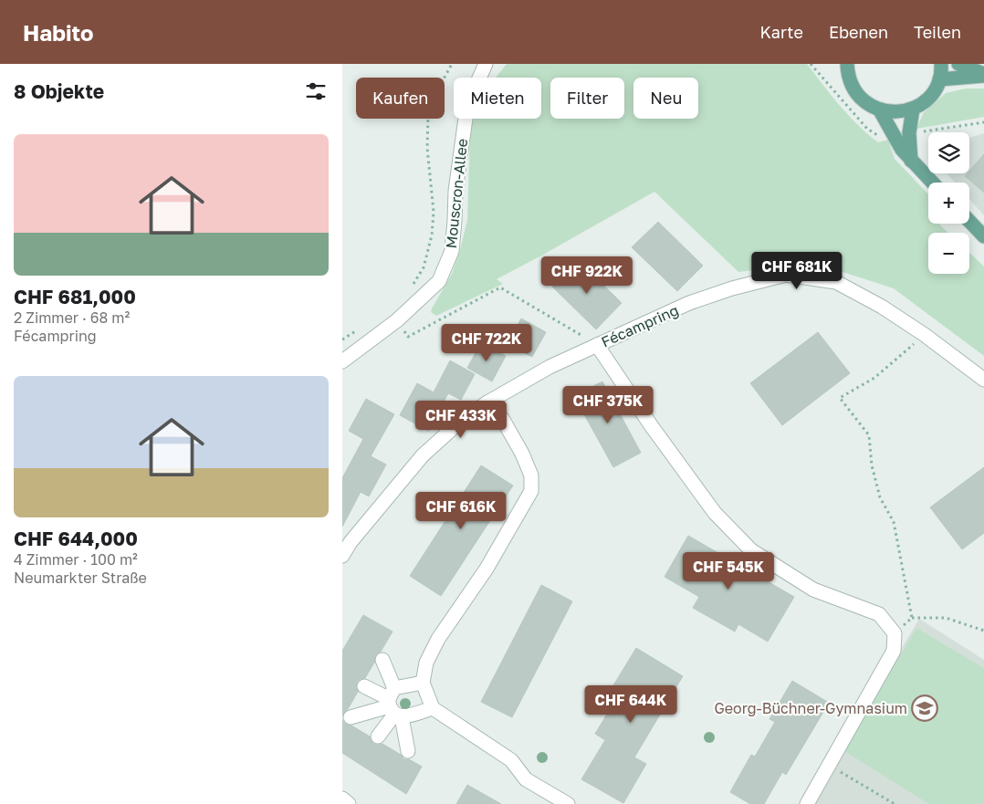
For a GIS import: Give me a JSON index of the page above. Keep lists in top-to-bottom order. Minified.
{"streets":{"street":["Mouscron-Allee","Fécampring"]},"places":{"school or university":["Georg-Büchner-Gymnasium"]},"page":{"header":"Habito","nav":["Karte","Ebenen","Teilen"],"heading":"8 Objekte","chip":["Kaufen","Mieten","Filter","Neu"],"list":[{"name":"CHF 681,000","note":"2 Zimmer · 68 m² · Fécampring"},{"name":"CHF 644,000","note":"4 Zimmer · 100 m² · Neumarkter Straße"}],"map_buttons":["+","−"],"price":["CHF 681K","CHF 922K","CHF 722K","CHF 375K","CHF 433K","CHF 616K","CHF 545K","CHF 644K"]}}
